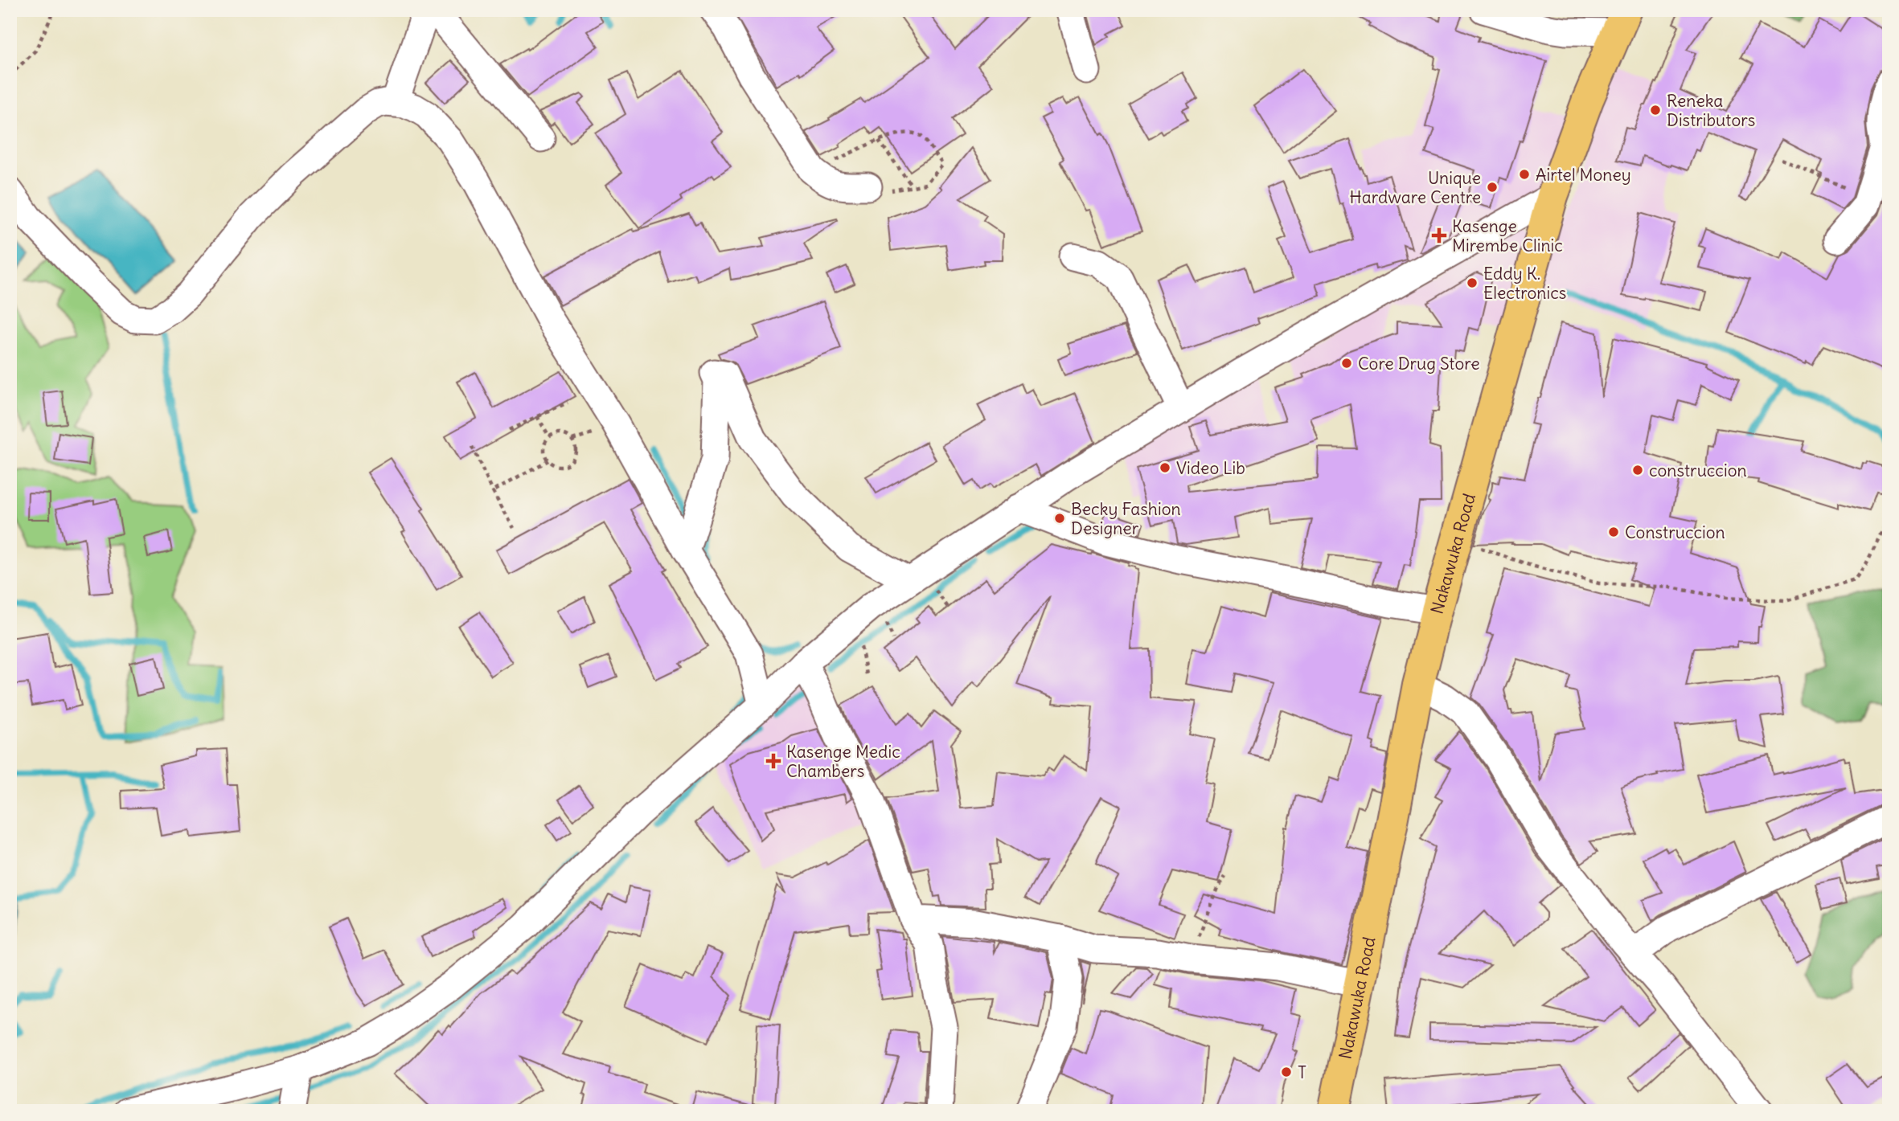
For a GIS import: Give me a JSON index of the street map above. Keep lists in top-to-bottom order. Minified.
{"streets":{"main road":["Nakawuka Road"]},"places":{"other":["Reneka Distributors","Airtel Money","Unique Hardware Centre","Eddy K. Electronics","Core Drug Store","Video Lib","construccion","Becky Fashion Designer","Construccion","T"],"health":["Kasenge Mirembe Clinic","Kasenge Medic Chambers"]}}
